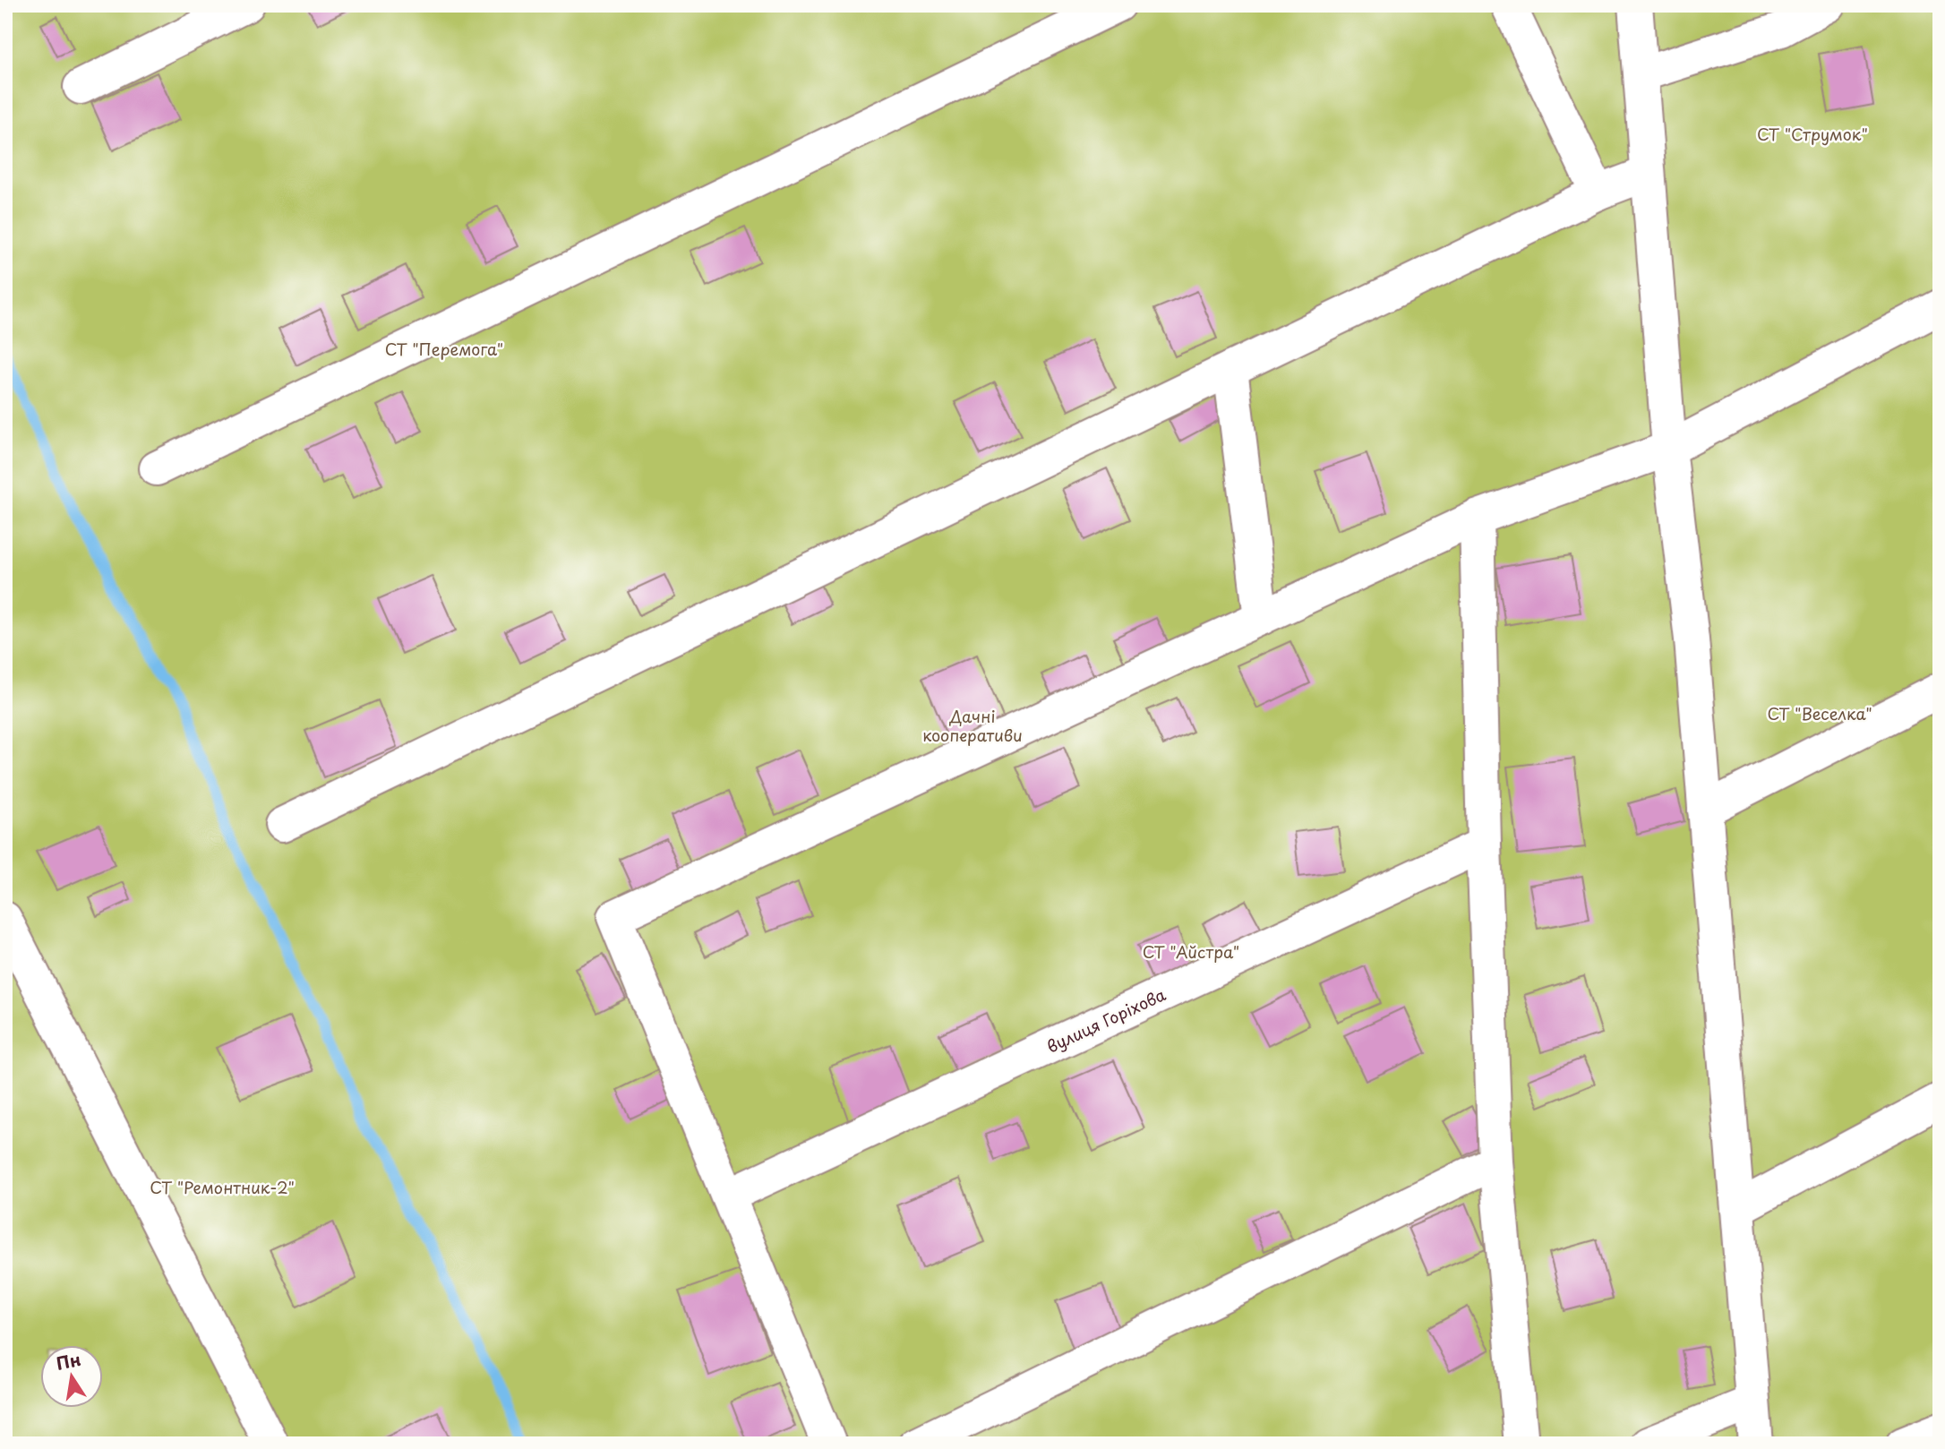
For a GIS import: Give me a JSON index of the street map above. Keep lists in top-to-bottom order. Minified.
{"streets":{"street":["вулиця Горіхова"]},"parks":["СТ \"Струмок\"","СТ \"Перемога\"","СТ \"Веселка\"","Дачні кооперативи","СТ \"Айстра\"","СТ \"Ремонтник-2\""],"north":"top"}
